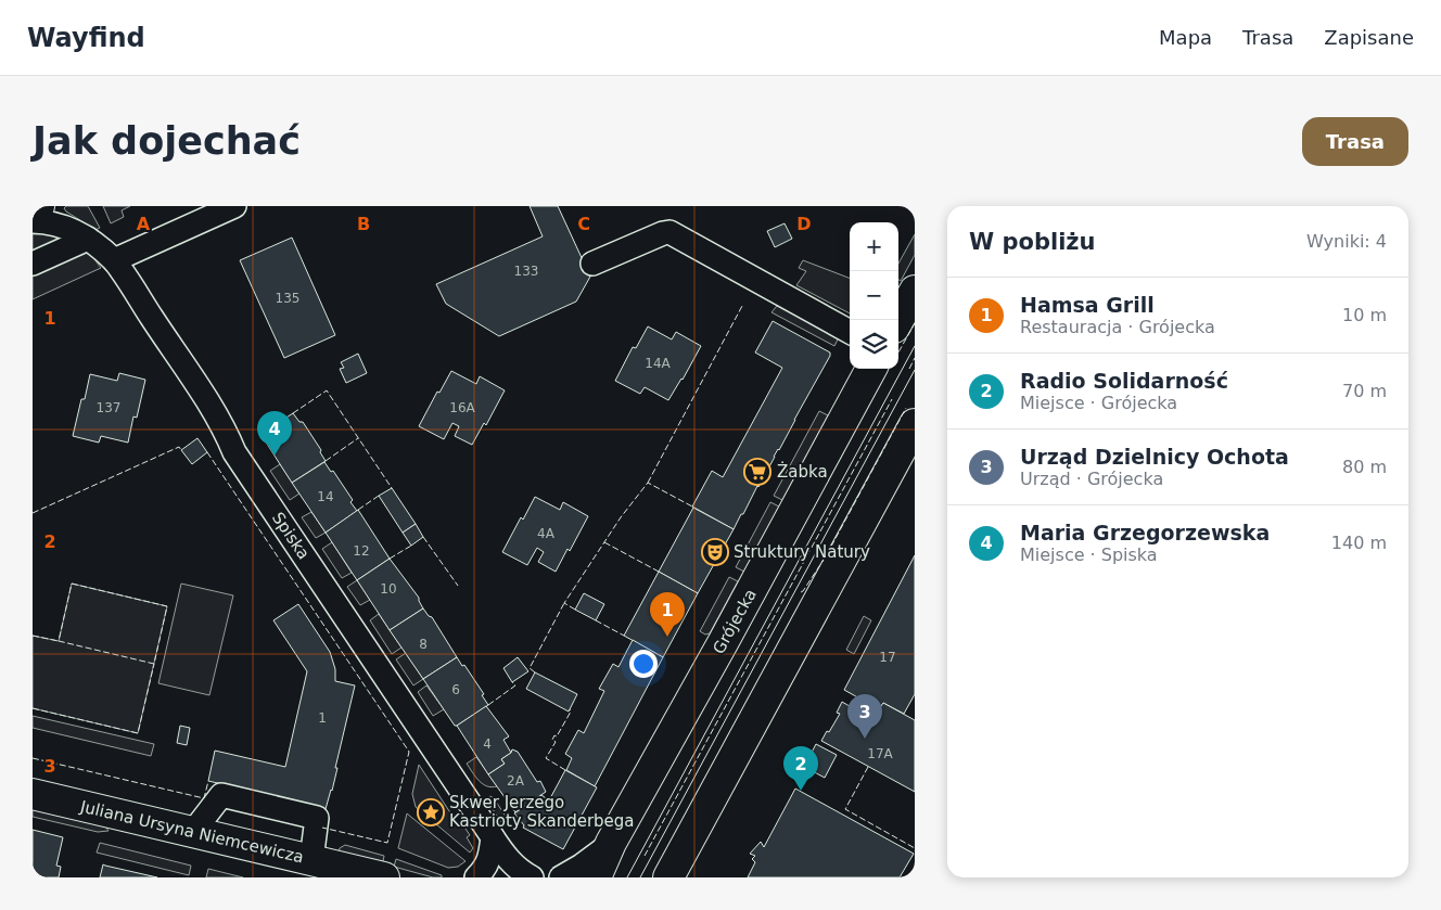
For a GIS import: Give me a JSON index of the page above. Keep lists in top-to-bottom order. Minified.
{"streets":{"main road":["Grójecka","Juliana Ursyna Niemcewicza"],"street":["Spiska"]},"places":{"supermarket":["Żabka"],"theatre":["Struktury Natury"],"place":["Skwer Jerzego Kastrioty Skanderbega"]},"house_numbers":["133","135","14A","137","16A","14","4A","12","10","8","17","6","1","4","17A","2A"],"page":{"header":"Wayfind","nav":["Mapa","Trasa","Zapisane"],"buttons":"Trasa","title":"Jak dojechać","heading":["W pobliżu","Wyniki: 4"],"map_buttons":["+","−"],"list":[{"mark":"1","name":"Hamsa Grill","note":"Restauracja · Grójecka","value":"10 m"},{"mark":"2","name":"Radio Solidarność","note":"Miejsce · Grójecka","value":"70 m"},{"mark":"3","name":"Urząd Dzielnicy Ochota","note":"Urząd · Grójecka","value":"80 m"},{"mark":"4","name":"Maria Grzegorzewska","note":"Miejsce · Spiska","value":"140 m"}],"pins":["4","1","3","2"]},"grid":{"columns":["A","B","C","D"],"rows":["1","2","3"]}}
